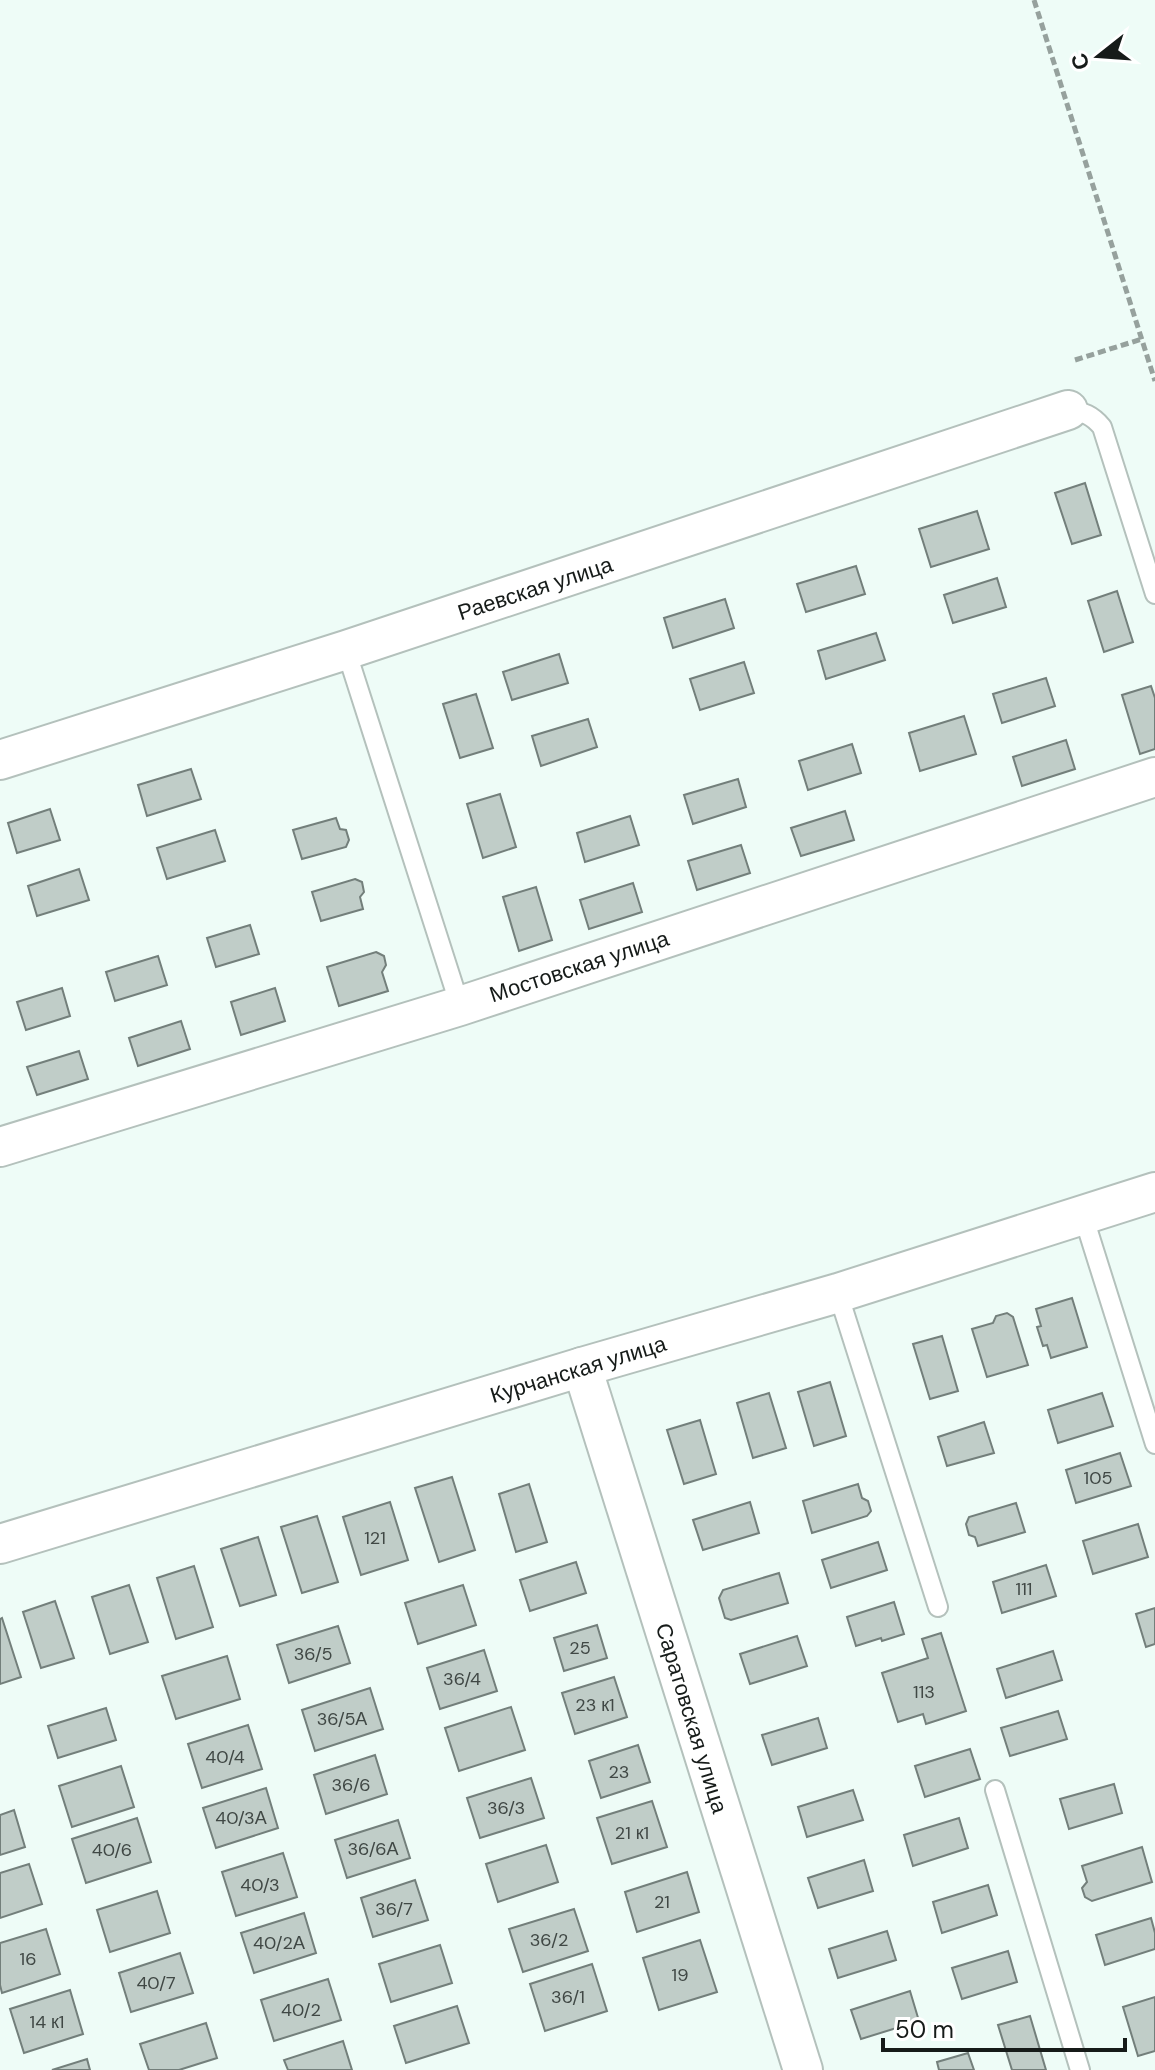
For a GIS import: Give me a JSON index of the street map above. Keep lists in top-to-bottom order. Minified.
{"streets":{"street":["Раевская улица","Мостовская улица","Курчанская улица","Саратовская улица"]},"crossings":[["Курчанская улица","Саратовская улица"]],"house_numbers":["105","121","111","25","36/5","36/4","113","23 к1","36/5А","40/4","23","36/6","36/3","40/3А","21 к1","36/6А","40/6","40/3","21","36/7","36/2","40/2А","16","19","40/7","36/1","40/2","14 к1"],"scale_bar":"50 m","north":"left"}
